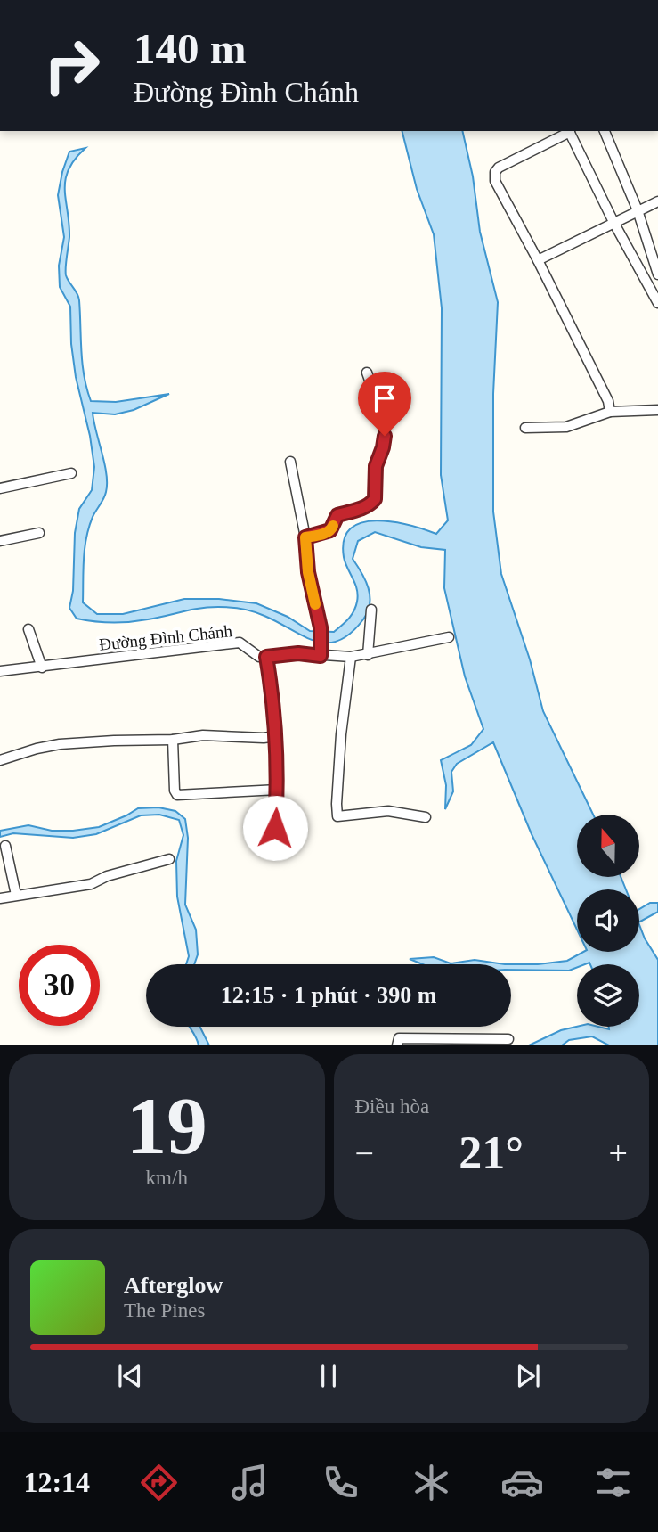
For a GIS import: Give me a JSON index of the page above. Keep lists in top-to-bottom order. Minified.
{"streets":{"street":["Đường Đình Chánh"]},"north":"top","page":{"turn":["140 m","Đường Đình Chánh"],"limit":"30","trip":"12:15 · 1 phút · 390 m","tile":[["19","km/h"],"Điều hòa"],"heat":["−","21°","+"],"song":["Afterglow","The Pines"],"tabs":"12:14"}}
